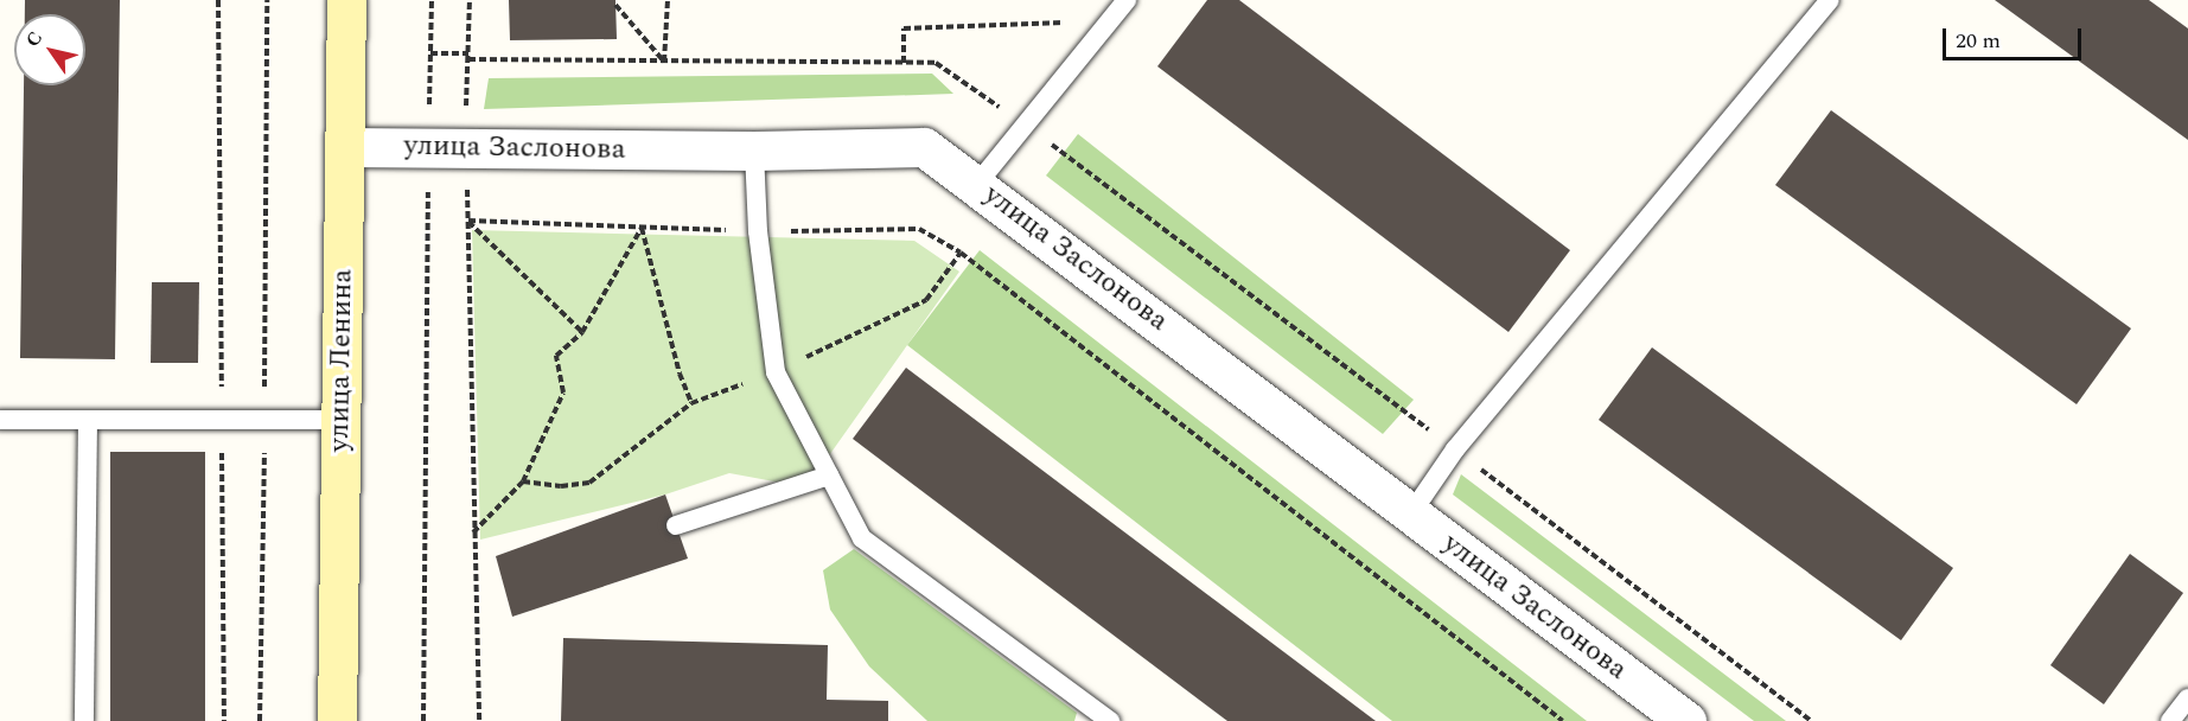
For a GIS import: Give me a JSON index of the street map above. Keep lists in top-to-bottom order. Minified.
{"streets":{"main road":["улица Ленина"],"street":["улица Заслонова"]},"crossings":[["улица Заслонова","улица Ленина"]],"scale_bar":"20 m","north":"top left"}
